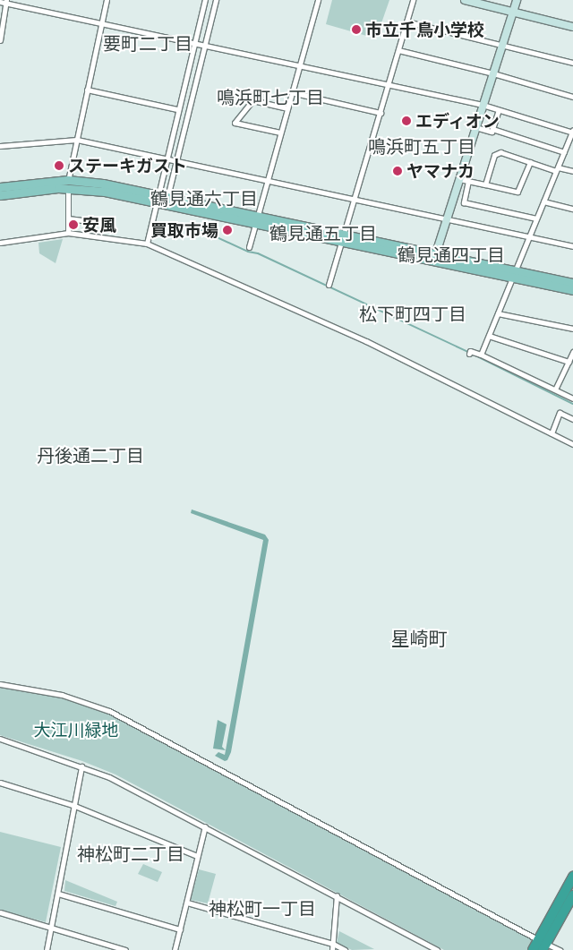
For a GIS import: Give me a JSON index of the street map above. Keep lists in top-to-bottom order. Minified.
{"districts":["要町二丁目","鳴浜町七丁目","鳴浜町五丁目","鶴見通六丁目","鶴見通五丁目","鶴見通四丁目","松下町四丁目","丹後通二丁目","星崎町","神松町二丁目","神松町一丁目"],"parks":["大江川緑地"],"places":["市立千鳥小学校","エディオン","ステーキガスト","ヤマナカ","安風","買取市場"]}
